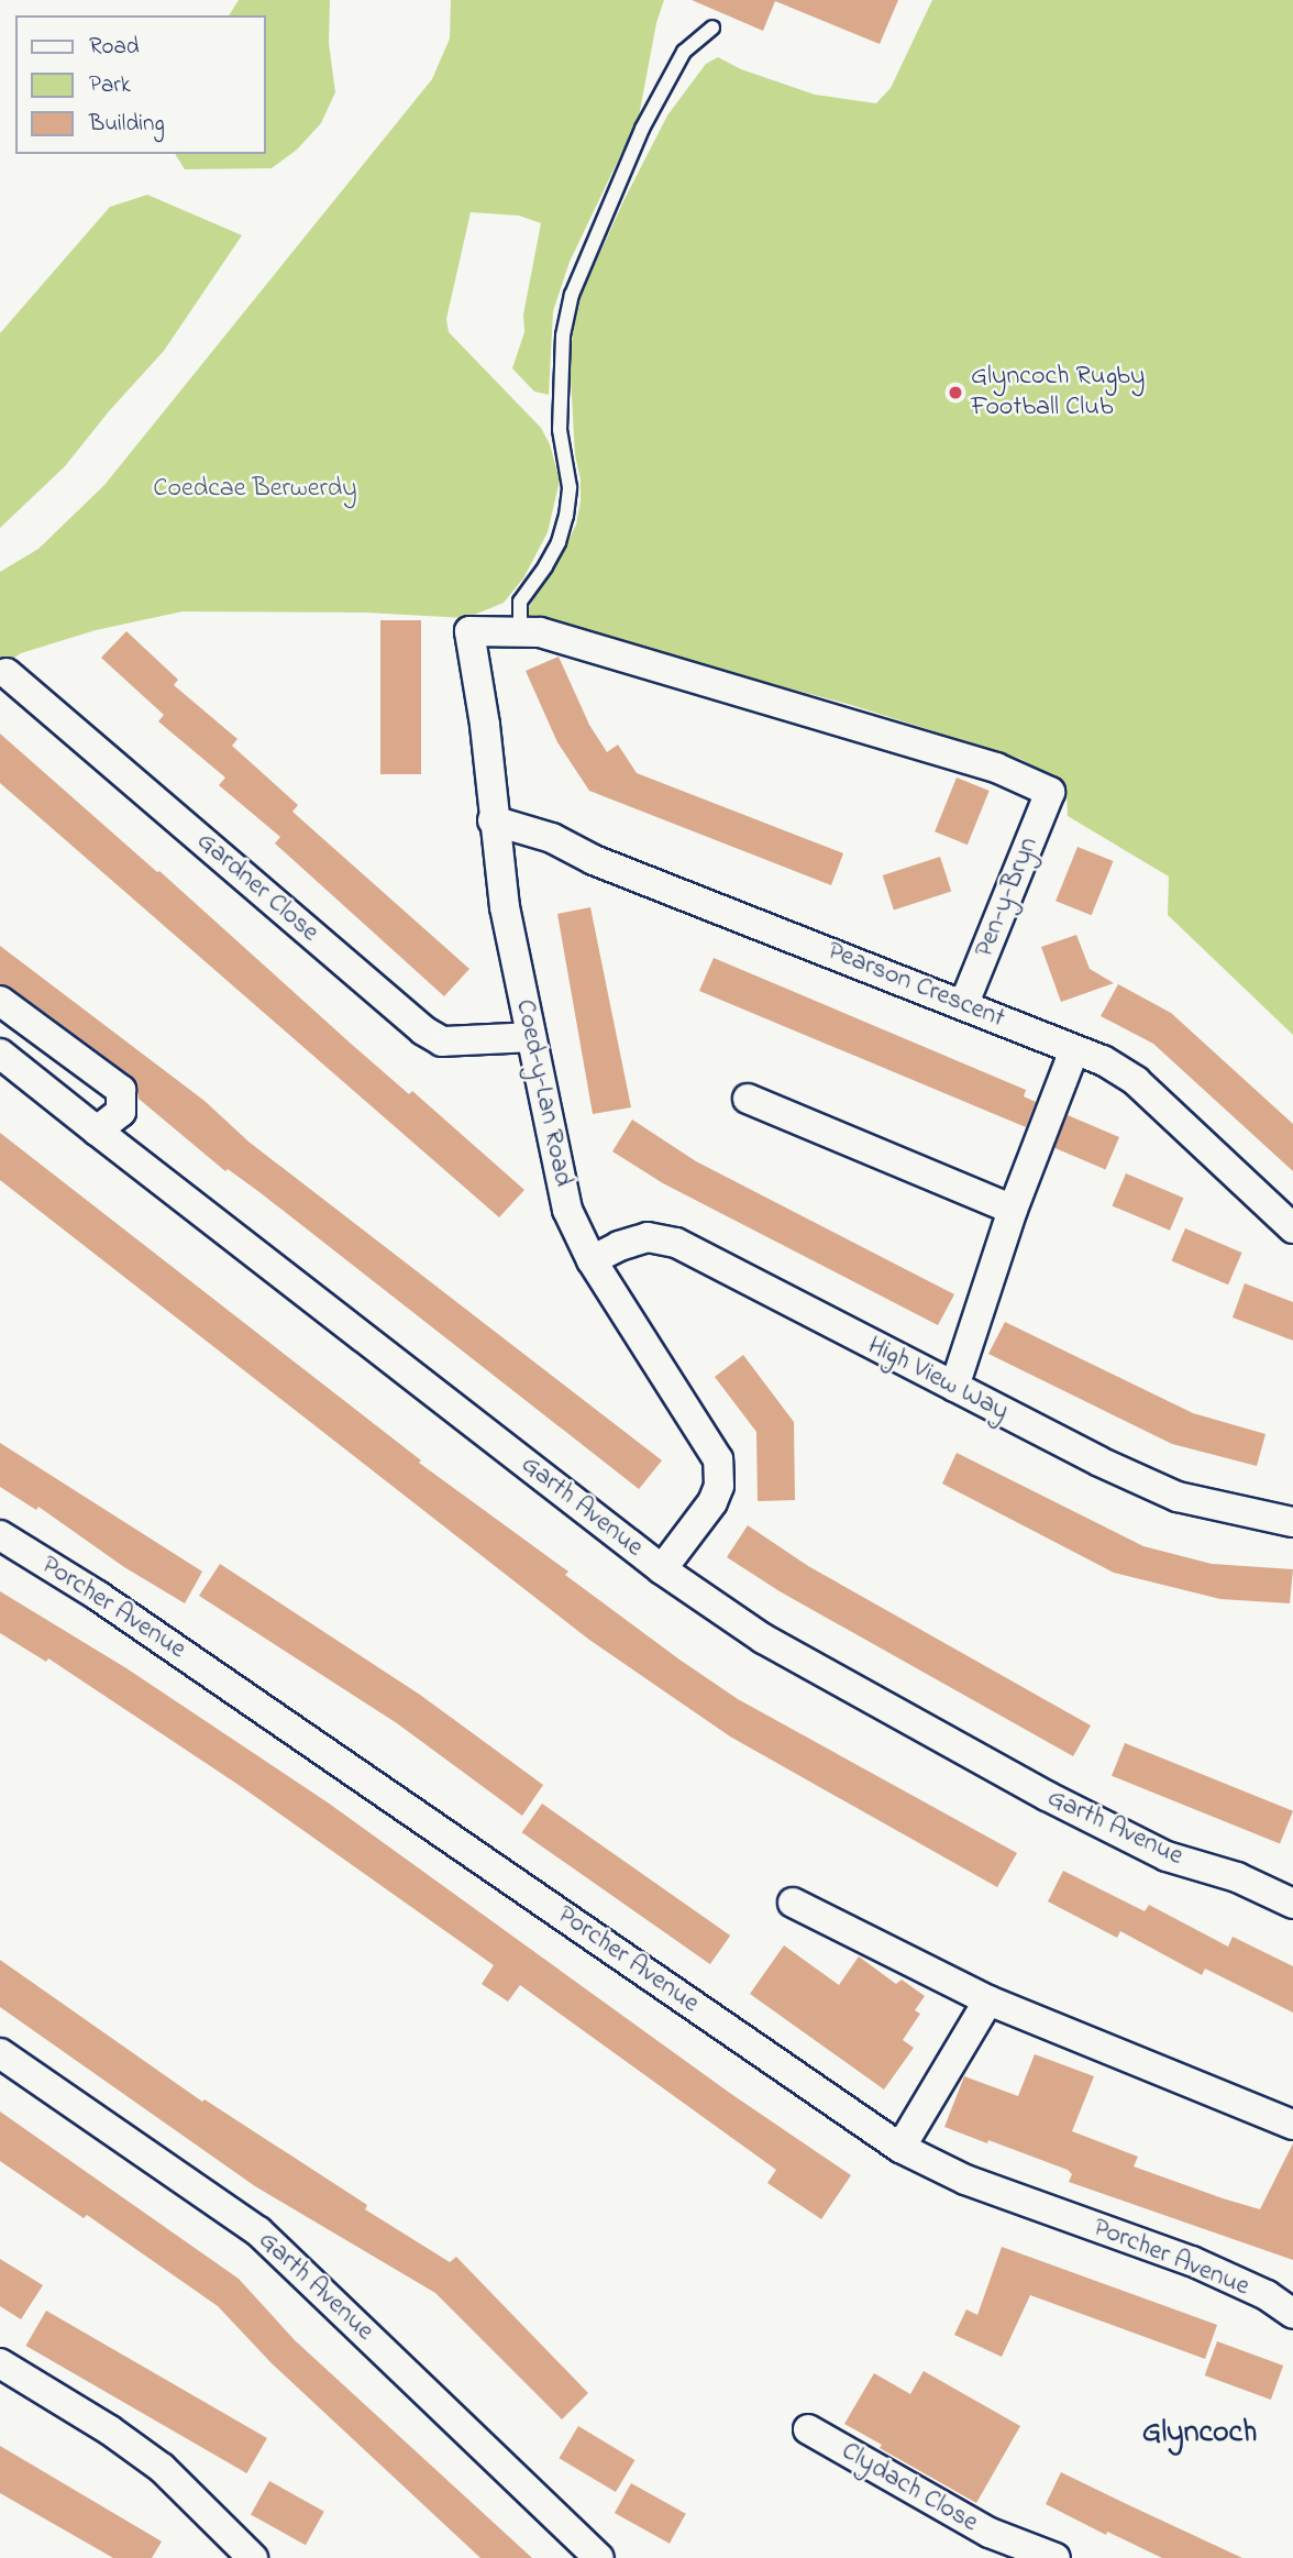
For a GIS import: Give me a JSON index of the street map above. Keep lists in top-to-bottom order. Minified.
{"streets":{"street":["Gardner Close","Pen-y-Bryn","Pearson Crescent","Coed-y-Lan Road","High View Way","Garth Avenue","Porcher Avenue","Clydach Close"]},"crossings":[["Gardner Close","Coed-y-Lan Road"],["Pen-y-Bryn","Pearson Crescent"],["Pen-y-Bryn","Coed-y-Lan Road"],["Pearson Crescent","Coed-y-Lan Road"],["Coed-y-Lan Road","High View Way"],["Coed-y-Lan Road","Garth Avenue"]],"districts":["Glyncoch"],"parks":["Coedcae Berwerdy"],"places":["Glyncoch Rugby Football Club"],"legend":["Road","Park","Building"]}
